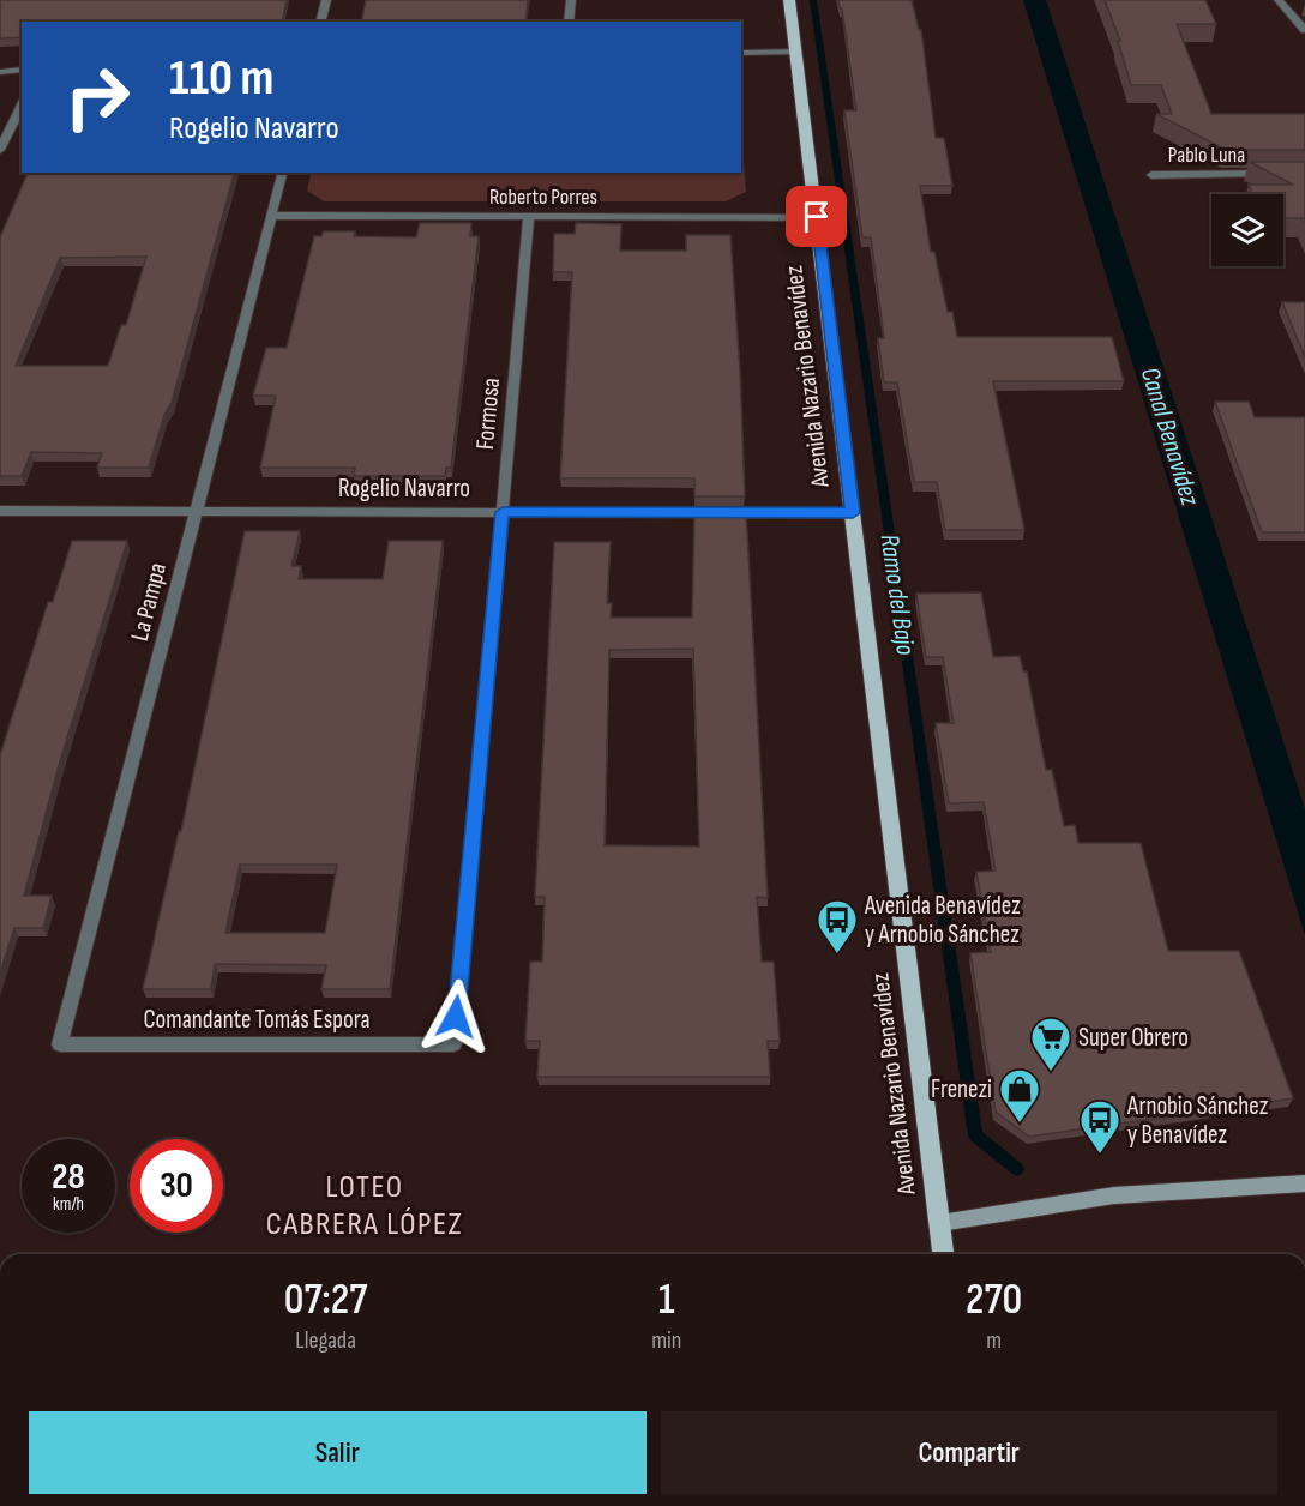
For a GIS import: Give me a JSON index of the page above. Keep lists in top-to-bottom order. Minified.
{"streets":{"main road":["Avenida Nazario Benavídez"],"street":["Pablo Luna","Roberto Porres","Formosa","Rogelio Navarro","La Pampa","Comandante Tomás Espora"]},"crossings":[["Roberto Porres","Avenida Nazario Benavídez"],["Roberto Porres","Formosa"],["Roberto Porres","La Pampa"],["Avenida Nazario Benavídez","Rogelio Navarro"],["Formosa","Rogelio Navarro"],["Formosa","Comandante Tomás Espora"],["Rogelio Navarro","La Pampa"],["La Pampa","Comandante Tomás Espora"]],"districts":["LOTEO CABRERA LÓPEZ"],"water":["Canal Benavídez","Ramo del Bajo"],"places":{"bus stop":["Avenida Benavídez y Arnobio Sánchez","Arnobio Sánchez y Benavídez"],"supermarket":["Super Obrero"],"shop":["Frenezi"]},"page":{"turn":["110 m","Rogelio Navarro"],"speed":"28 km/h","limit":"30","eta":["07:27","Llegada","1","min","270","m"],"buttons":["Salir","Compartir"]}}
